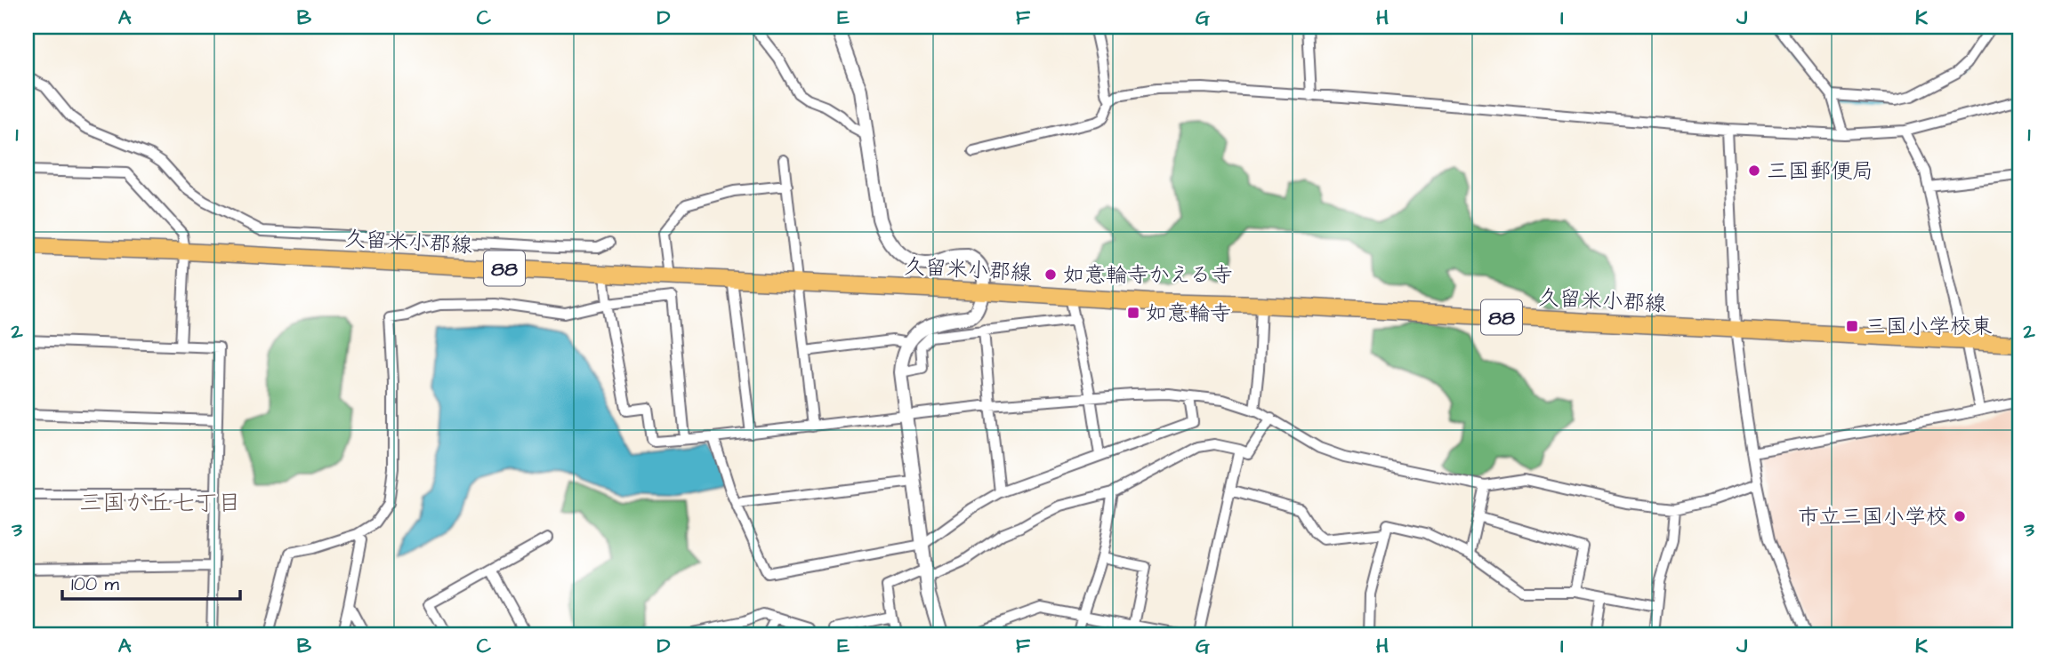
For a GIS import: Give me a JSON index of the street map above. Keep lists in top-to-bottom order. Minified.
{"streets":{"main road":["久留米小郡線","88"]},"districts":["三国が丘七丁目"],"places":{"other":["三国郵便局","如意輪寺かえる寺","市立三国小学校"],"transit":["如意輪寺","三国小学校東"]},"scale_bar":"100 m","grid":{"columns":["A","B","C","D","E","F","G","H","I","J","K"],"rows":["1","2","3"]}}
